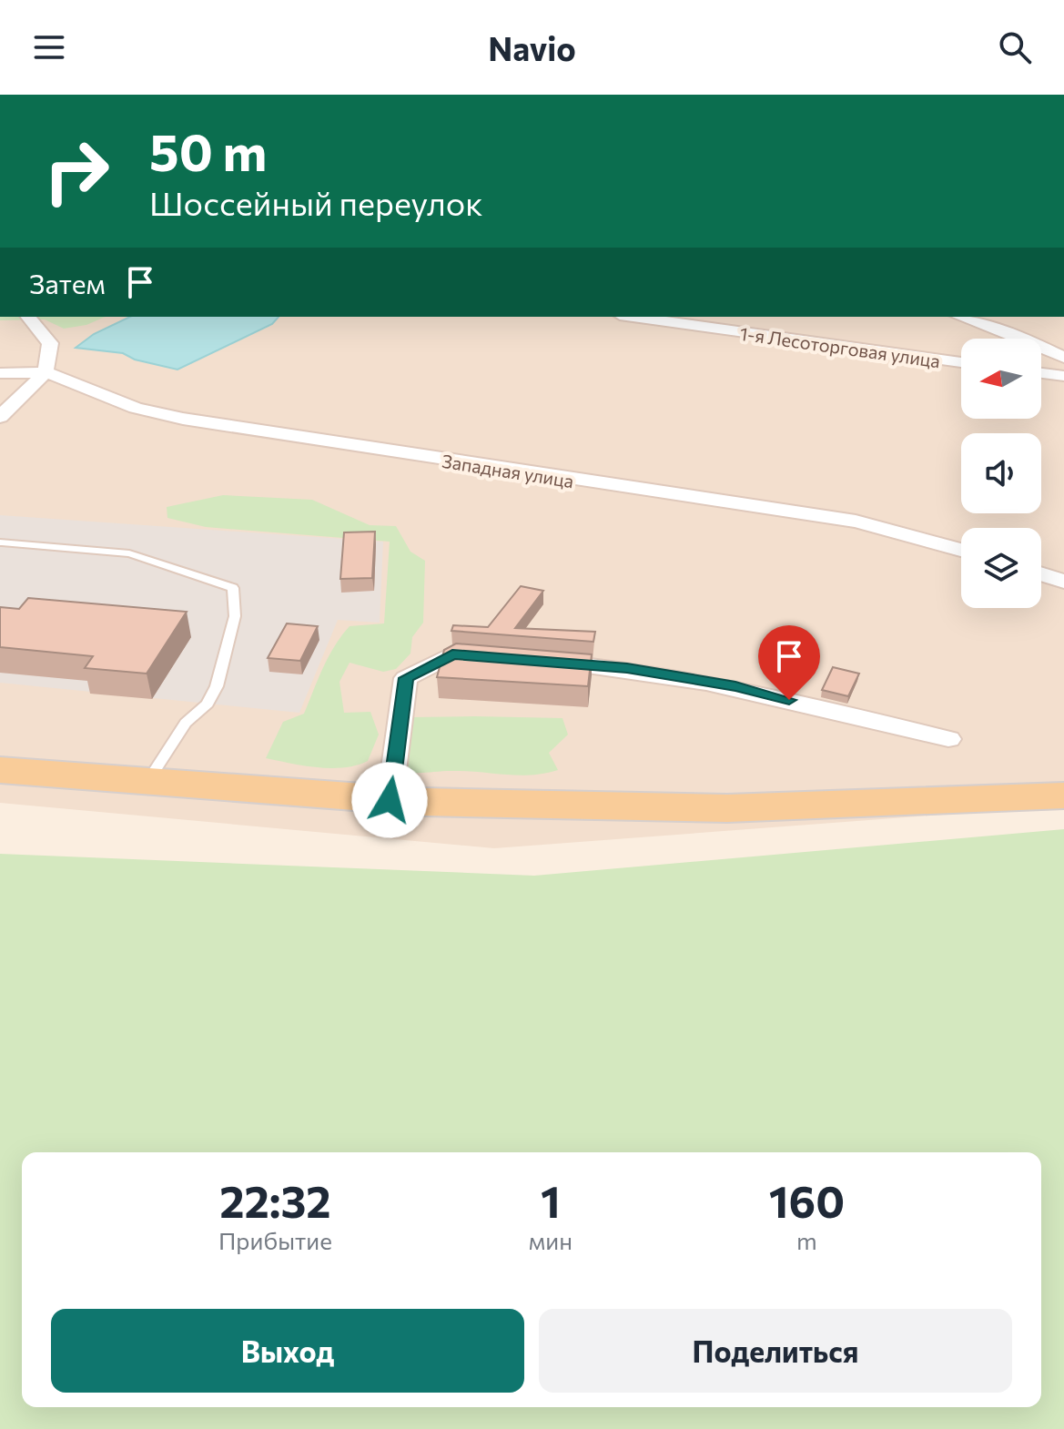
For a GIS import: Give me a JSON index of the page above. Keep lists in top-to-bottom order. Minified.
{"streets":{"street":["1-я Лесоторговая улица","Западная улица"]},"north":"left","page":{"header":"Navio","turn":["50 m","Шоссейный переулок"],"then":"Затем","eta":["22:32","Прибытие","1","мин","160","m"],"buttons":["Выход","Поделиться"]}}
